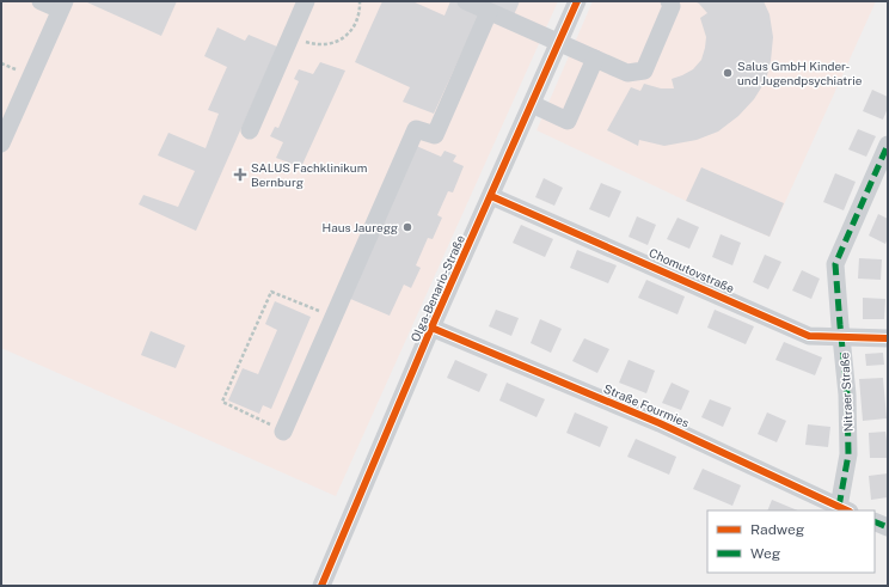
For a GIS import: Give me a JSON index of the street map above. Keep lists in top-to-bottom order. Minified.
{"streets":{"street":["Chomutovstraße","Olga-Benario-Straße","Nitraer Straße","Straße Fourmies"]},"crossings":[["Chomutovstraße","Olga-Benario-Straße"],["Chomutovstraße","Nitraer Straße"],["Olga-Benario-Straße","Straße Fourmies"],["Nitraer Straße","Straße Fourmies"]],"places":{"other":["Salus GmbH Kinder- und Jugendpsychiatrie","Haus Jauregg"],"health":["SALUS Fachklinikum Bernburg"]},"legend":["Radweg","Weg"]}
